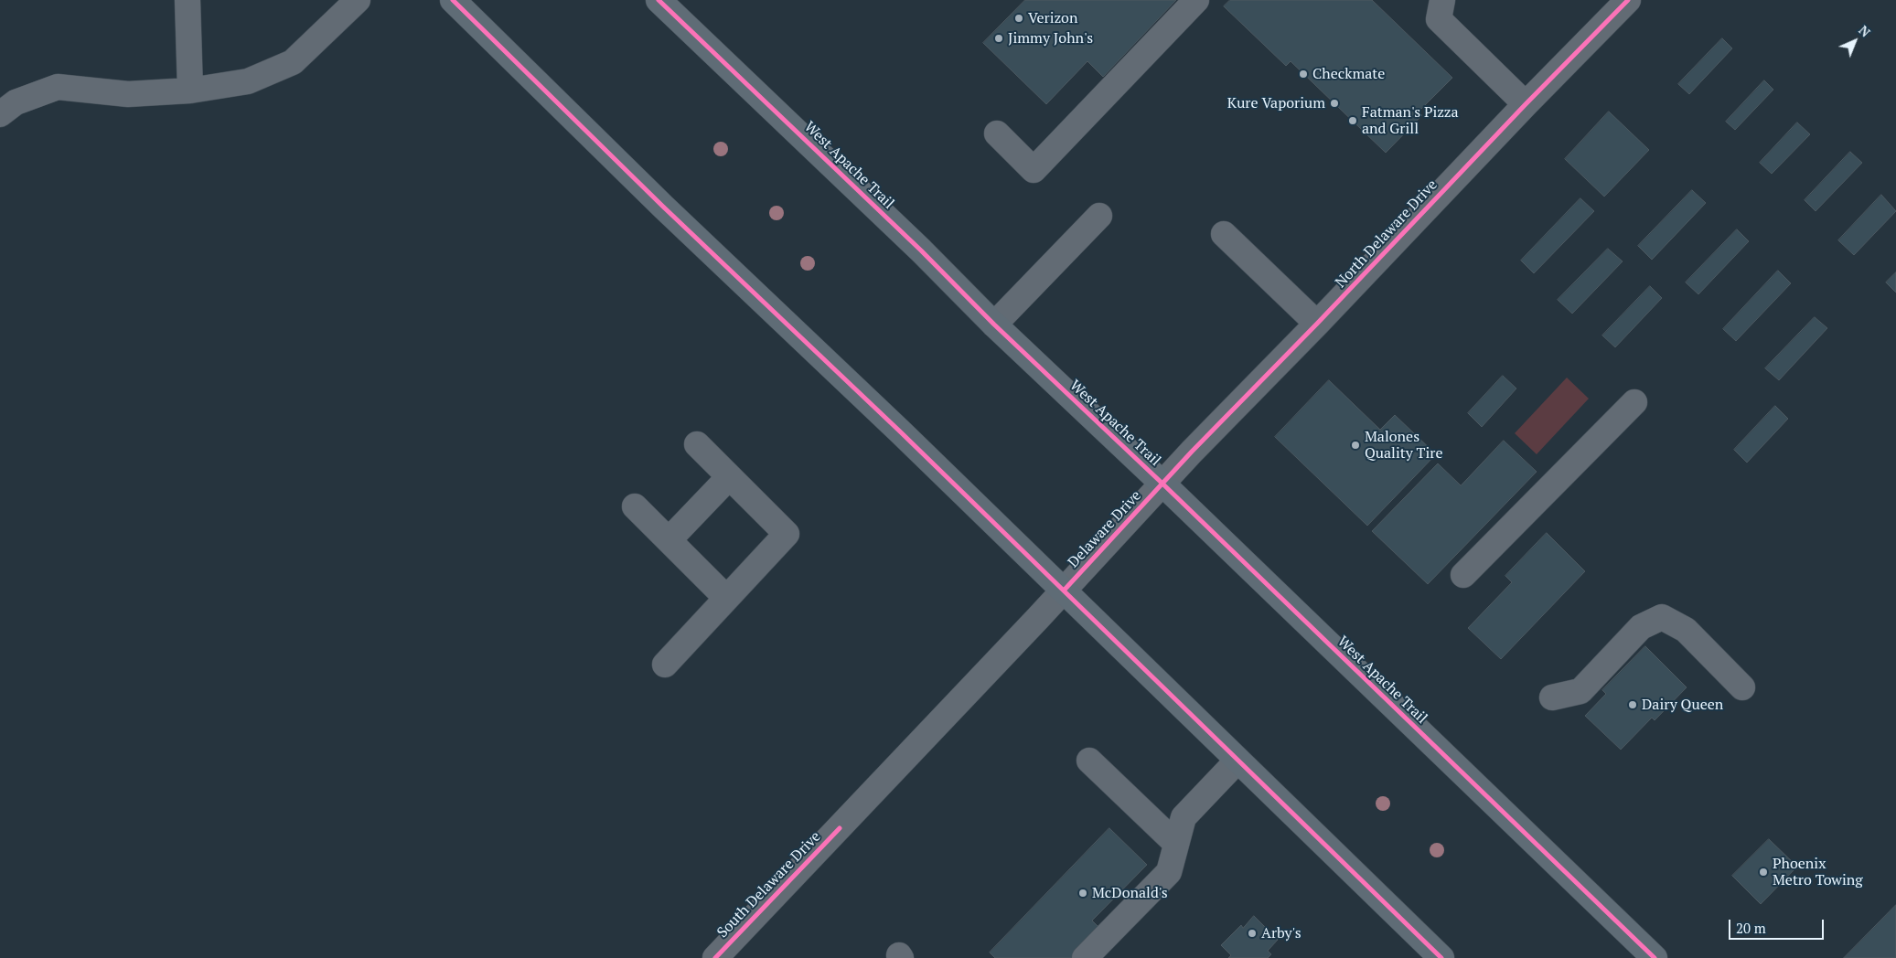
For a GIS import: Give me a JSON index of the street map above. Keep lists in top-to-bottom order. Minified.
{"streets":{"main road":["West Apache Trail"],"street":["North Delaware Drive","Delaware Drive","South Delaware Drive"]},"crossings":[["West Apache Trail","North Delaware Drive"],["West Apache Trail","Delaware Drive"],["North Delaware Drive","Delaware Drive"],["Delaware Drive","South Delaware Drive"]],"places":["Verizon","Jimmy John's","Checkmate","Kure Vaporium","Fatman's Pizza and Grill","Malones Quality Tire","Dairy Queen","Phoenix Metro Towing","McDonald's","Arby's"],"scale_bar":"20 m","north":"top right"}
